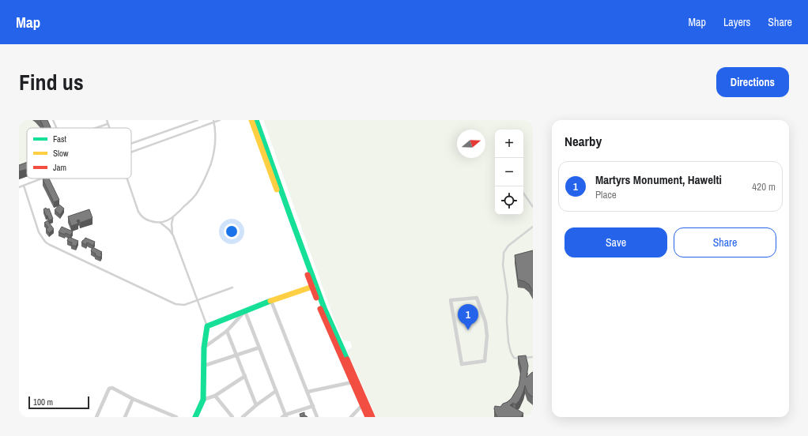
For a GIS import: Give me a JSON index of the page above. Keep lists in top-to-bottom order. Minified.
{"legend":["Fast","Slow","Jam"],"scale_bar":"100 m","north":"right","page":{"header":"Map","nav":["Map","Layers","Share"],"title":"Find us","buttons":["Directions",["Save","Share"]],"heading":"Nearby","map_buttons":["+","−"],"list":[{"mark":"1","name":"Martyrs Monument, Hawelti","note":"Place","value":"420 m"}],"pins":"1","scale":"100 m"}}
